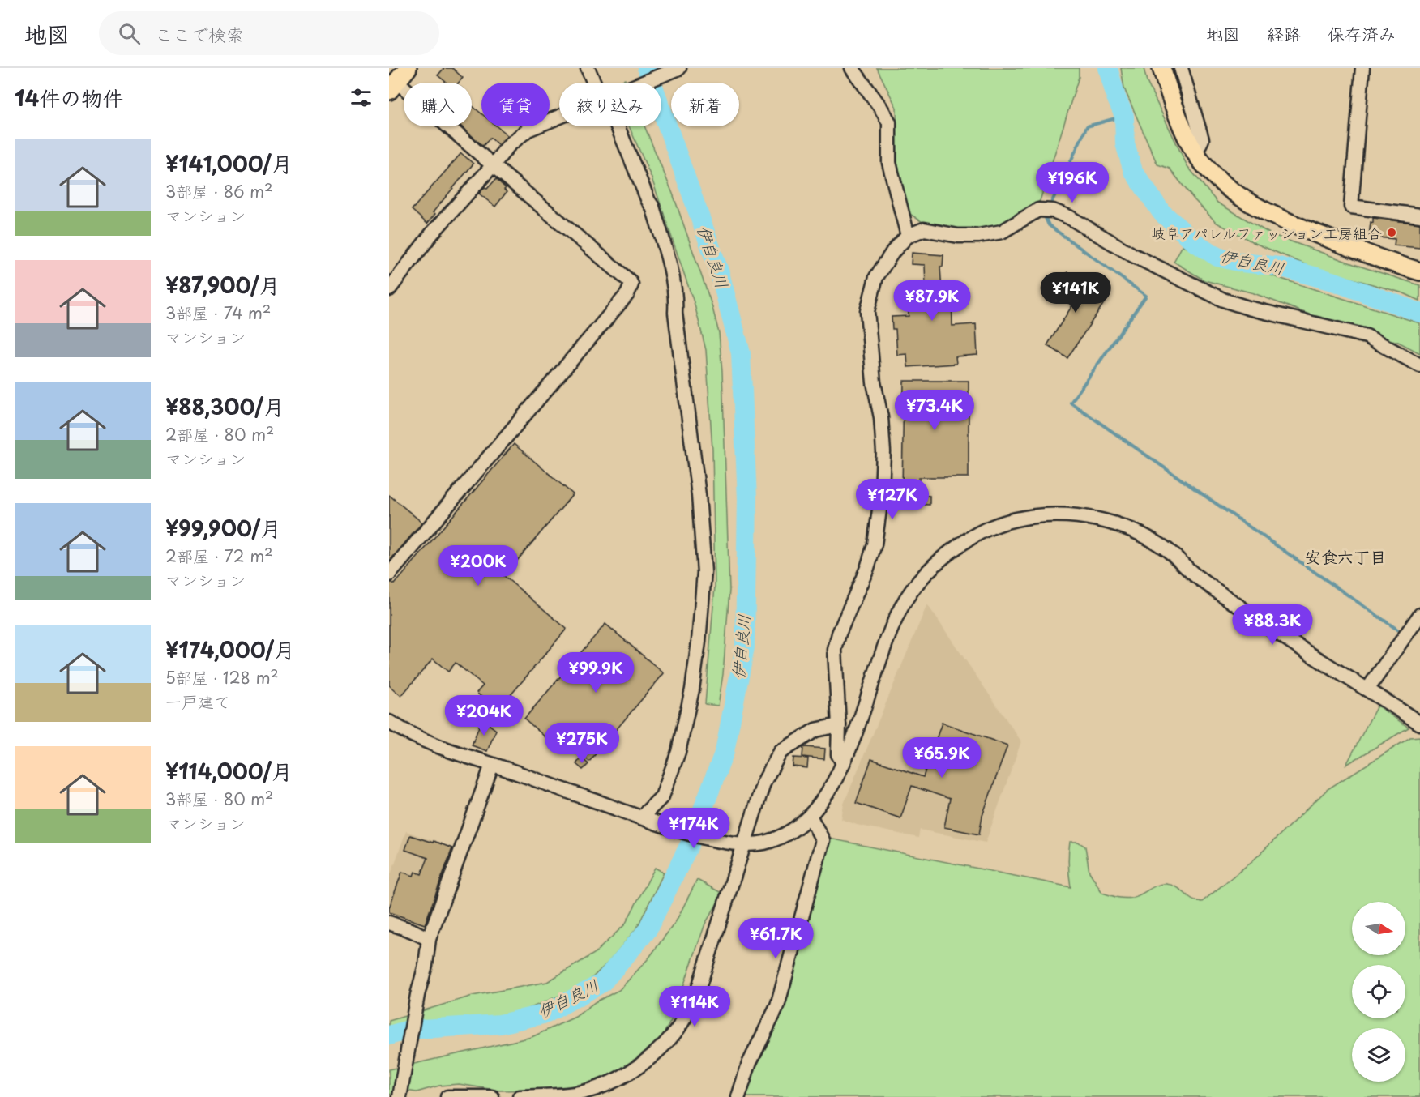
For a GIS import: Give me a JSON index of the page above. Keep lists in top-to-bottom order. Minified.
{"districts":["安食六丁目"],"water":["伊自良川"],"places":["岐阜アパレルファッション工房組合"],"north":"right","page":{"header":"地図","search":"ここで検索","nav":["地図","経路","保存済み"],"heading":"14件の物件","chip":["購入","賃貸","絞り込み","新着"],"list":[{"name":"¥141,000/月","note":"3部屋 · 86 m² · マンション"},{"name":"¥87,900/月","note":"3部屋 · 74 m² · マンション"},{"name":"¥88,300/月","note":"2部屋 · 80 m² · マンション"},{"name":"¥99,900/月","note":"2部屋 · 72 m² · マンション"},{"name":"¥174,000/月","note":"5部屋 · 128 m² · 一戸建て"},{"name":"¥114,000/月","note":"3部屋 · 80 m² · マンション"}],"price":["¥196K","¥141K","¥87.9K","¥73.4K","¥127K","¥200K","¥88.3K","¥99.9K","¥204K","¥275K","¥65.9K","¥174K","¥61.7K","¥114K"]}}
